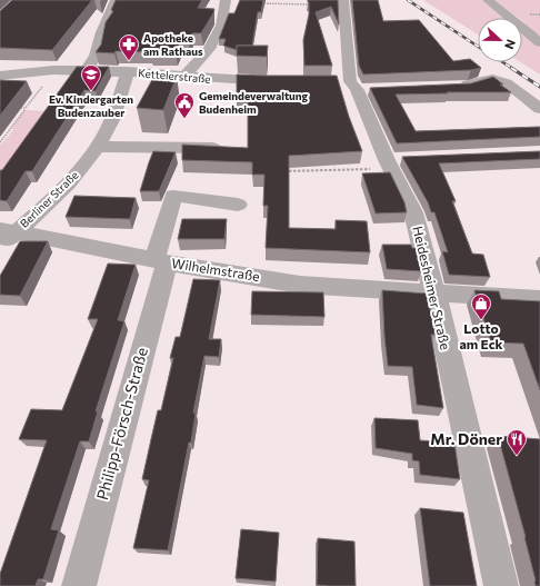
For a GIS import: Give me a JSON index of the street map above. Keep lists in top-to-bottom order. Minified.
{"streets":{"street":["Kettelerstraße","Berliner Straße","Wilhelmstraße","Heidesheimer Straße","Philipp-Försch-Straße"]},"crossings":[["Kettelerstraße","Berliner Straße"],["Berliner Straße","Wilhelmstraße"],["Wilhelmstraße","Heidesheimer Straße"],["Wilhelmstraße","Philipp-Försch-Straße"]],"places":{"pharmacy":["Apotheke am Rathaus"],"school or university":["Ev. Kindergarten Budenzauber"],"public building":["Gemeindeverwaltung Budenheim"],"shop":["Lotto am Eck"],"restaurant":["Mr. Döner"]},"north":"right"}
